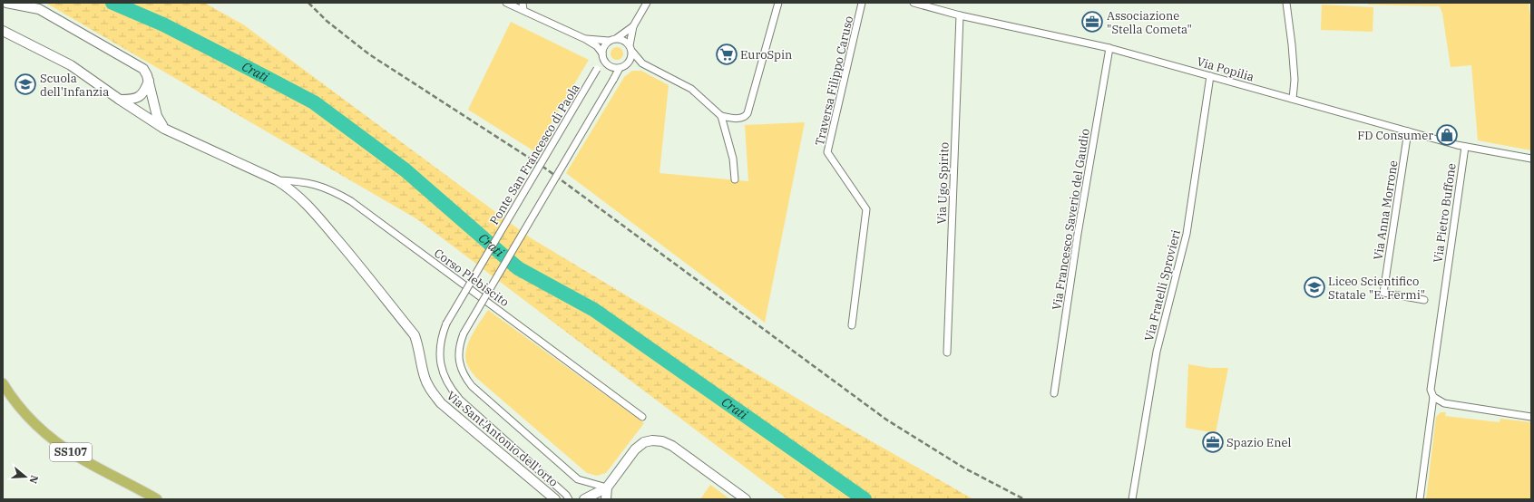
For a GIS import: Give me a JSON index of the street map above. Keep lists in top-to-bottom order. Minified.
{"streets":{"main road":["SS107"],"street":["Via Popilia","Traversa Filippo Caruso","Ponte San Francesco di Paola","Via Ugo Spirito","Via Anna Morrone","Via Pietro Buffone","Via Francesco Saverio del Gaudio","Corso Plebiscito","Via Fratelli Sprovieri","Via Sant'Antonio dell'orto"]},"crossings":[["Via Popilia","Via Ugo Spirito"],["Via Popilia","Via Anna Morrone"],["Via Popilia","Via Pietro Buffone"],["Via Popilia","Via Francesco Saverio del Gaudio"],["Via Popilia","Via Fratelli Sprovieri"],["Corso Plebiscito","Via Sant'Antonio dell'orto"]],"water":["Crati"],"places":{"office":["Associazione \"Stella Cometa\"","Spazio Enel"],"supermarket":["EuroSpin"],"school or university":["Scuola dell'Infanzia","Liceo Scientifico Statale \"E. Fermi\""],"shop":["FD Consumer"]},"north":"right"}
